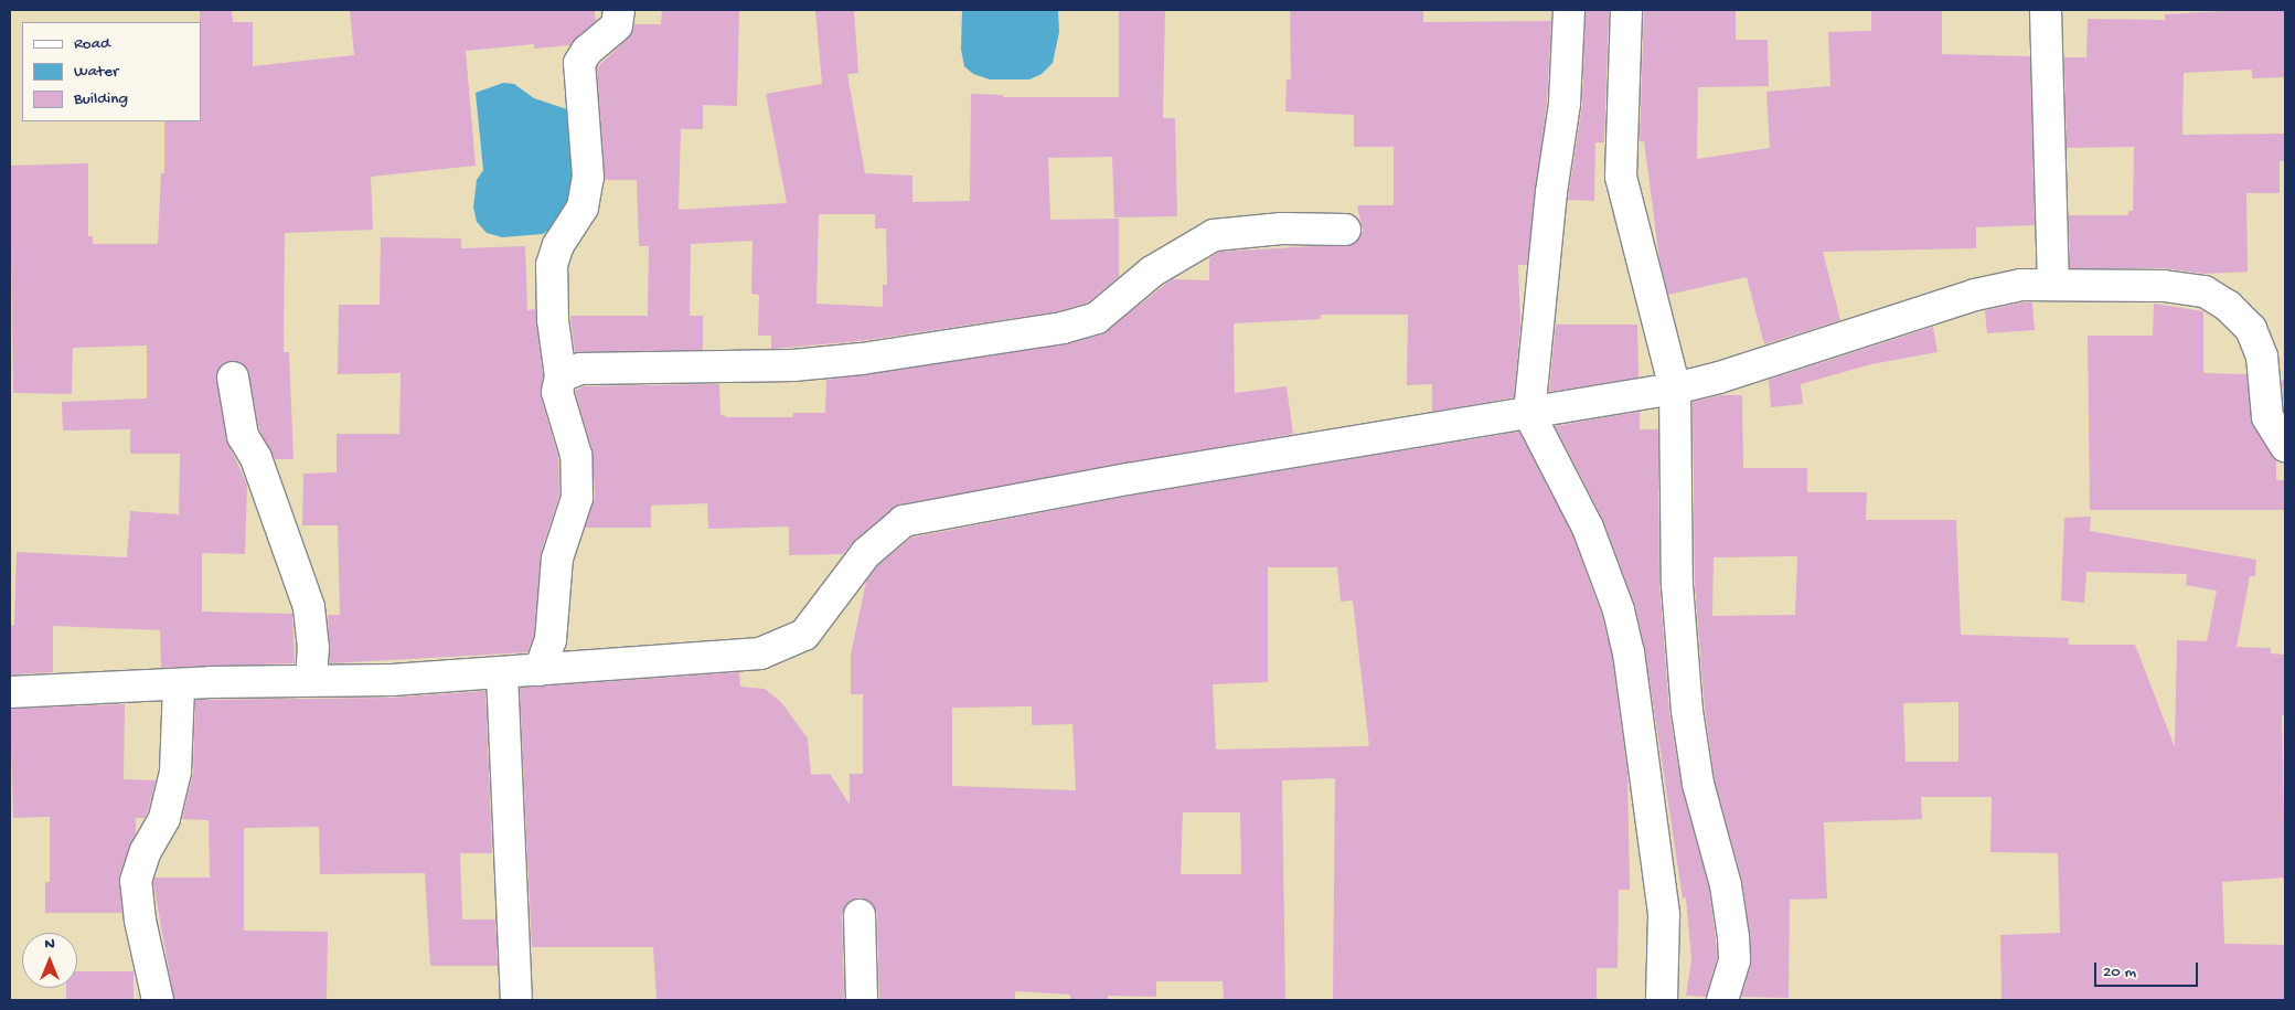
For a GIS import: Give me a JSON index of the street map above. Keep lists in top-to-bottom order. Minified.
{"legend":["Road","Water","Building"],"scale_bar":"20 m","north":"top"}
